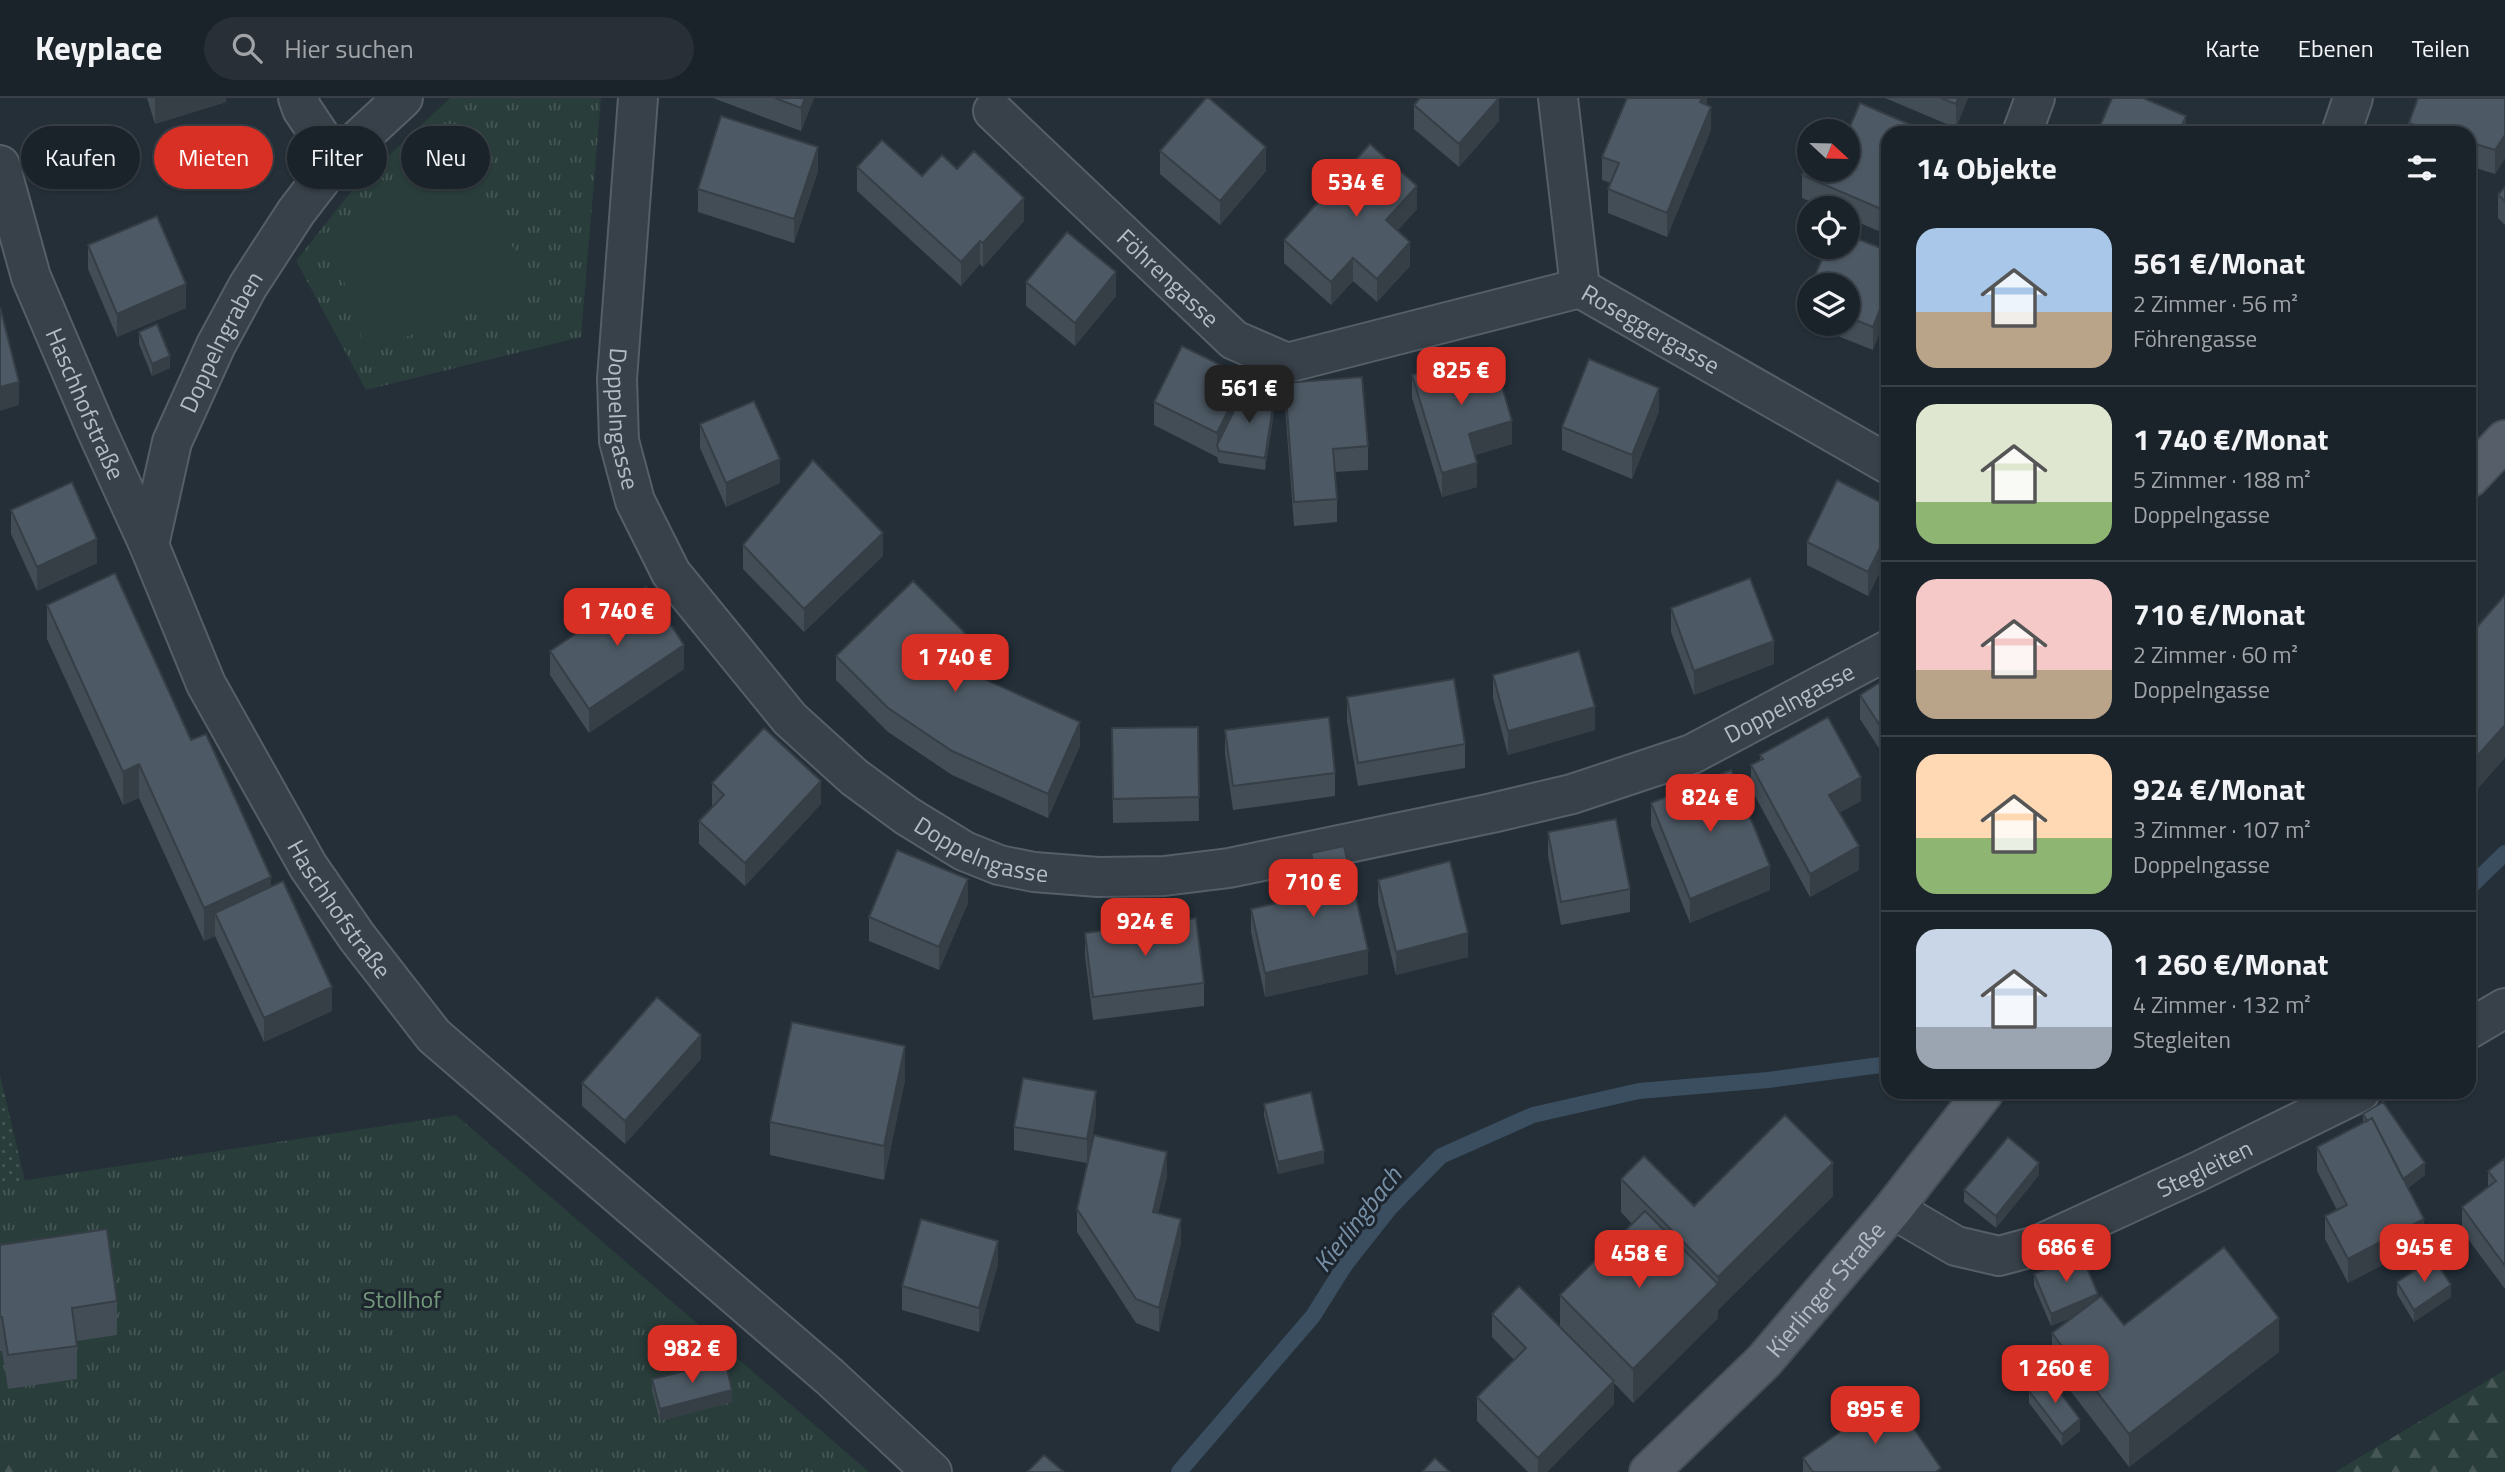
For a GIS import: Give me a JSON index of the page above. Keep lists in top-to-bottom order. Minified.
{"streets":{"main road":["Kierlinger Straße"],"street":["Föhrengasse","Roseggergasse","Doppelngraben","Haschhofstraße","Doppelngasse","Stegleiten"]},"crossings":[["Föhrengasse","Roseggergasse"],["Doppelngraben","Haschhofstraße"],["Stegleiten","Kierlinger Straße"]],"water":["Kierlingbach"],"parks":["Stollhof"],"north":"right","page":{"header":"Keyplace","search":"Hier suchen","nav":["Karte","Ebenen","Teilen"],"chip":["Kaufen","Mieten","Filter","Neu"],"heading":"14 Objekte","price":["534 €","825 €","561 €","1 740 €","1 740 €","824 €","710 €","924 €","686 €","945 €","458 €","982 €","1 260 €","895 €"],"list":[{"name":"561 €/Monat","note":"2 Zimmer · 56 m² · Föhrengasse"},{"name":"1 740 €/Monat","note":"5 Zimmer · 188 m² · Doppelngasse"},{"name":"710 €/Monat","note":"2 Zimmer · 60 m² · Doppelngasse"},{"name":"924 €/Monat","note":"3 Zimmer · 107 m² · Doppelngasse"},{"name":"1 260 €/Monat","note":"4 Zimmer · 132 m² · Stegleiten"}]}}
